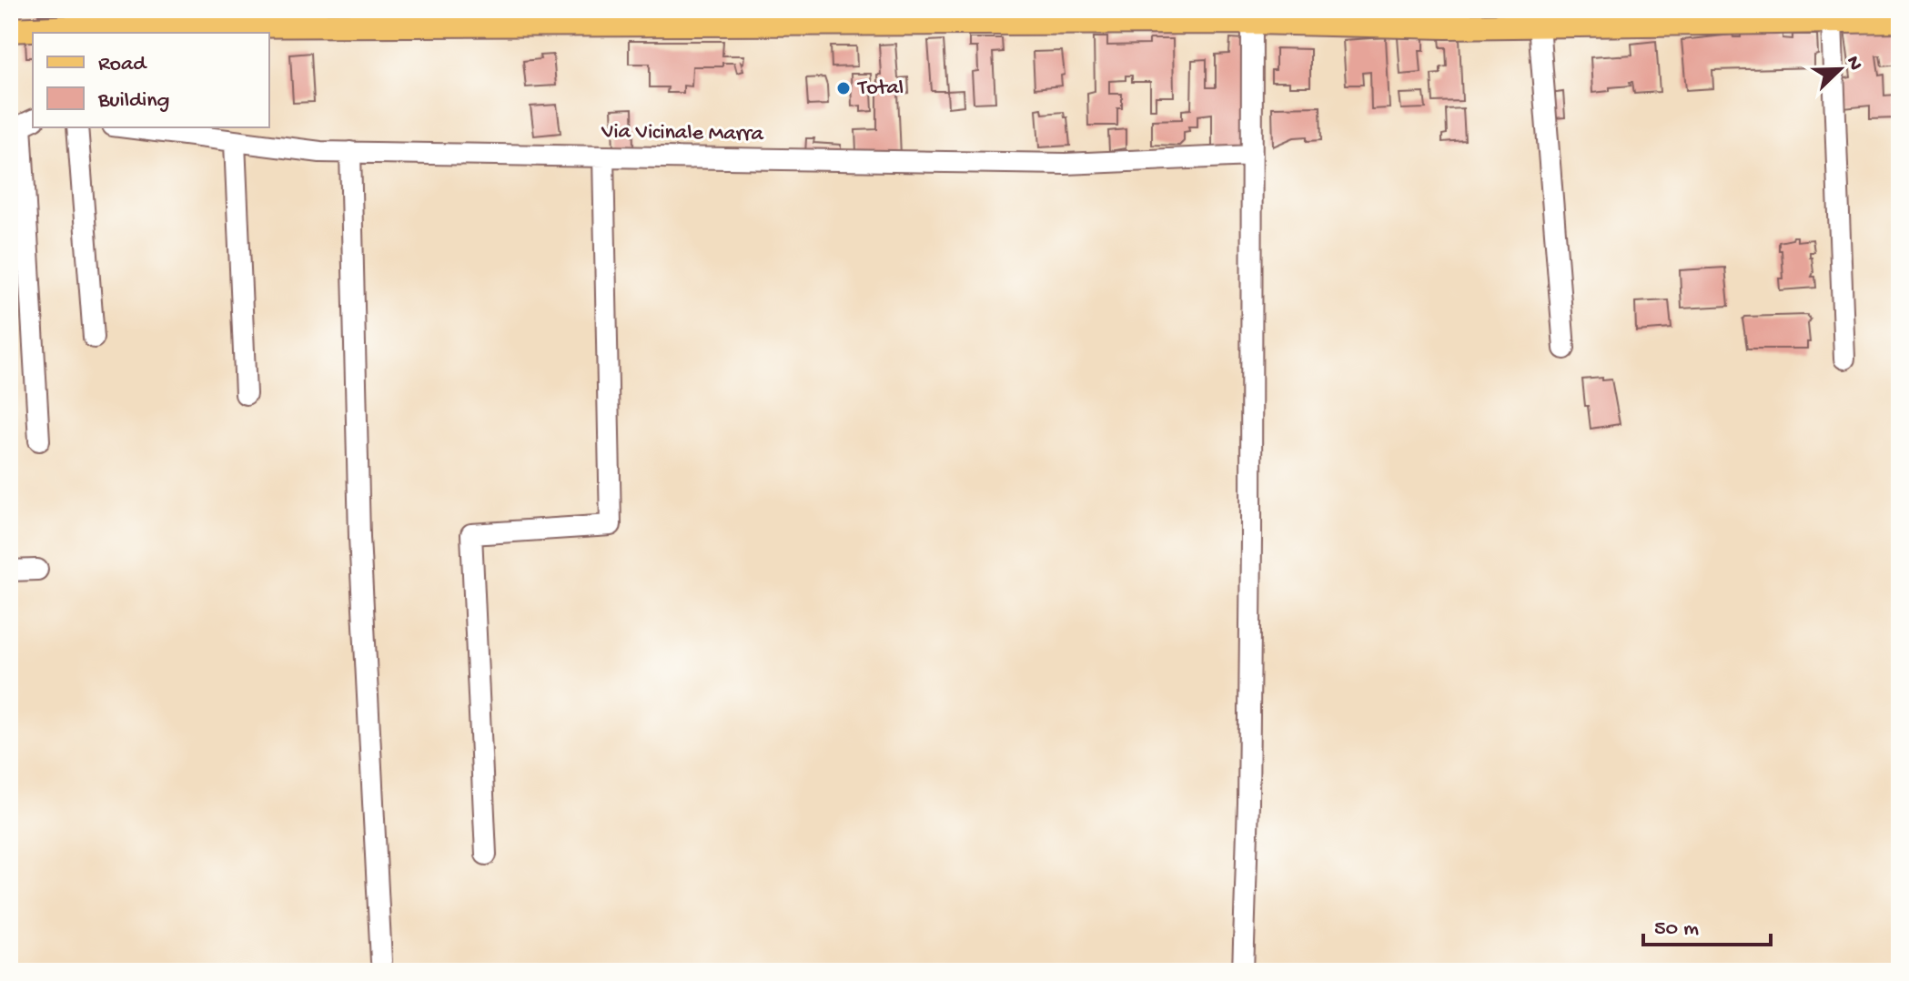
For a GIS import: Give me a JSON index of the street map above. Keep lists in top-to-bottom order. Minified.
{"streets":{"street":["Via Vicinale Marra"]},"places":["Total"],"legend":["Road","Building"],"scale_bar":"50 m","north":"top right"}
